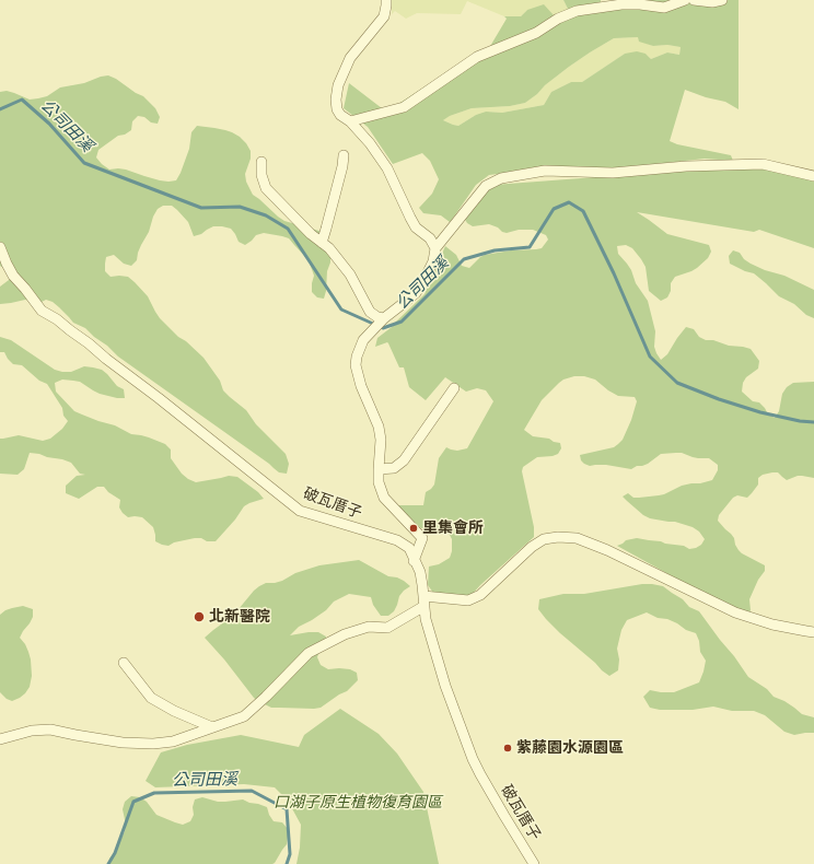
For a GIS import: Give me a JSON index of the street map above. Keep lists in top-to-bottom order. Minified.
{"streets":{"street":["破瓦厝子"]},"water":["公司田溪"],"parks":["口湖子原生植物復育園區"],"places":["里集會所","北新醫院","紫藤園水源園區"]}
